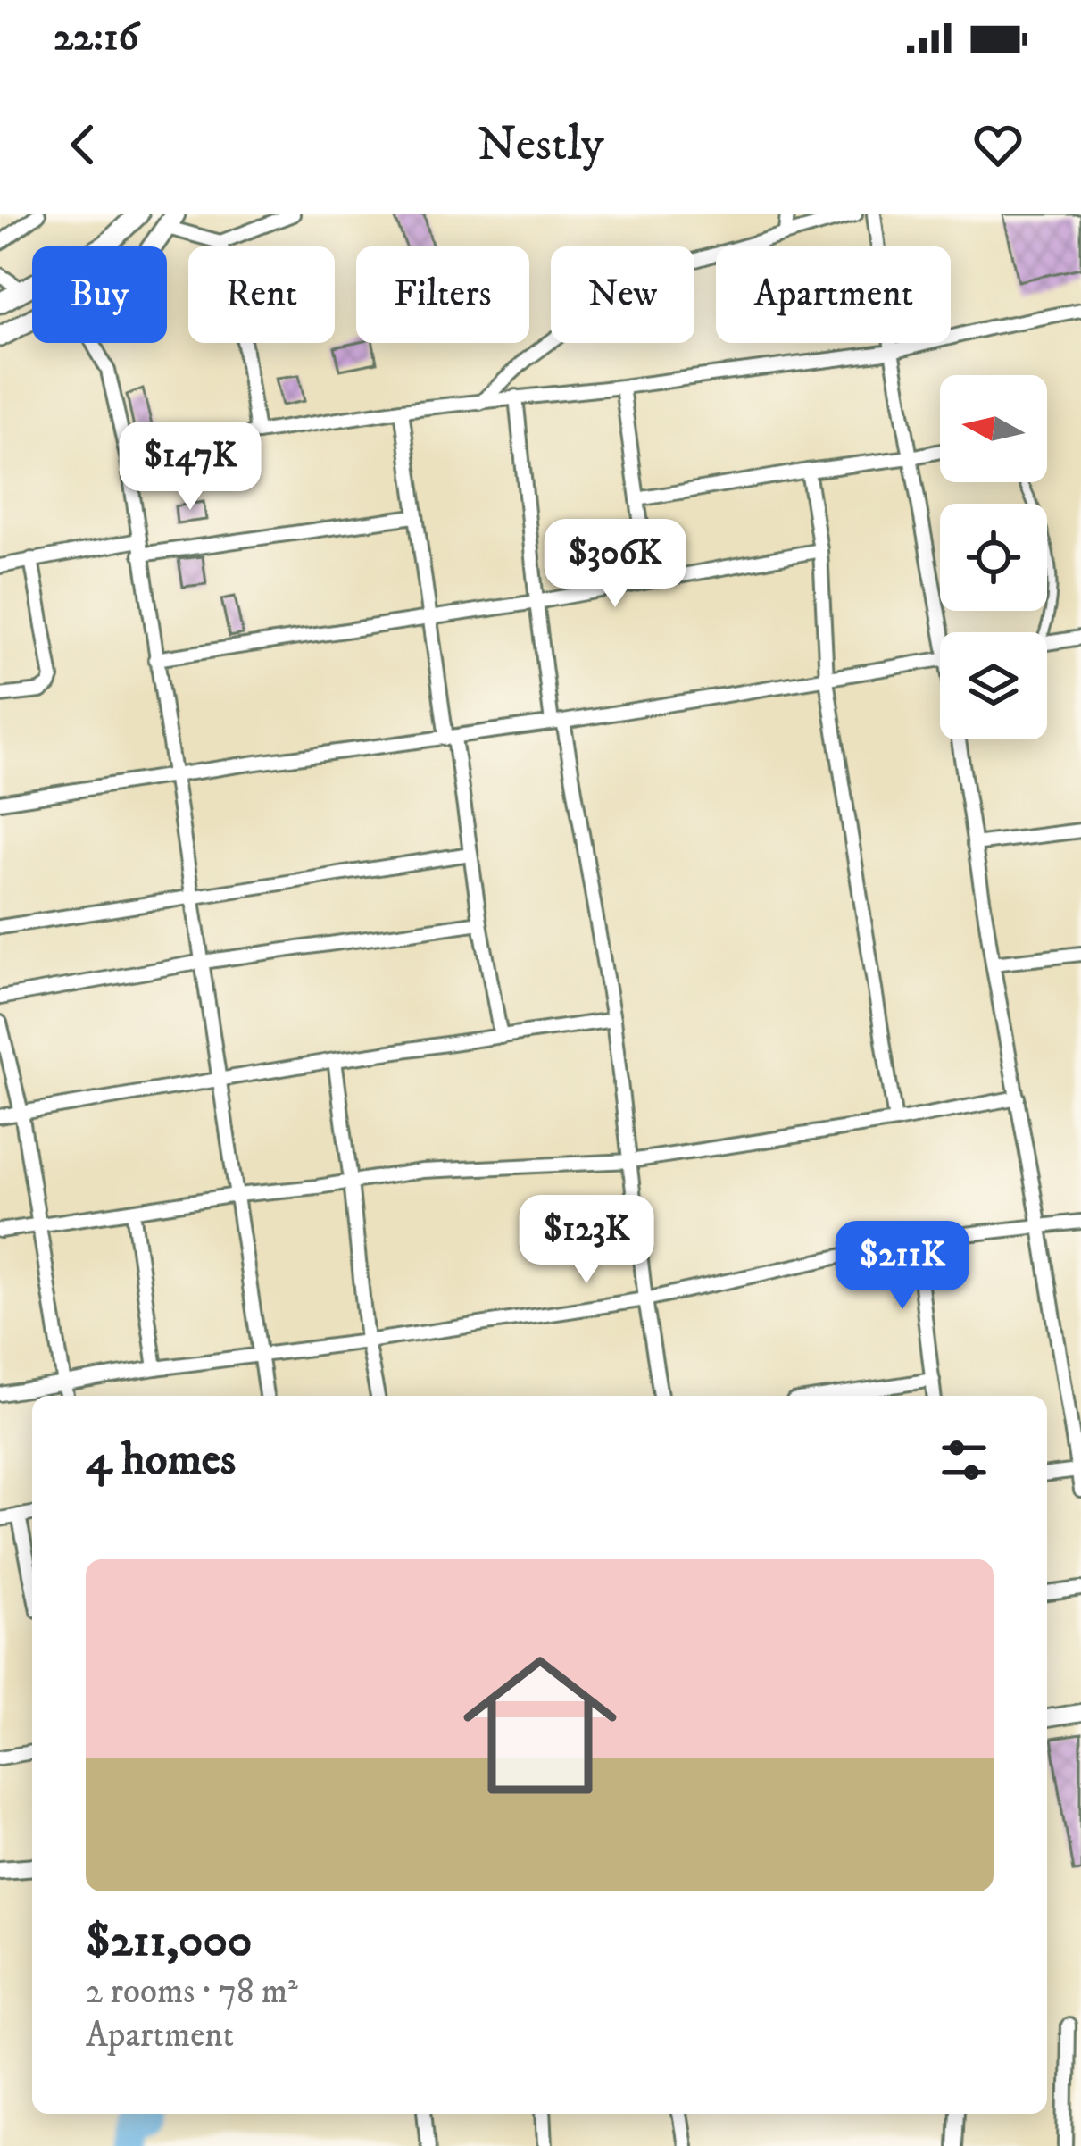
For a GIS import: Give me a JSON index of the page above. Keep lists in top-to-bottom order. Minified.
{"north":"left","page":{"status":"22:16","header":"Nestly","chip":["Buy","Rent","Filters","New","Apartment"],"price":["$147K","$306K","$123K","$211K"],"heading":"4 homes","list":[{"name":"$211,000","note":"2 rooms · 78 m² · Apartment"}]}}
